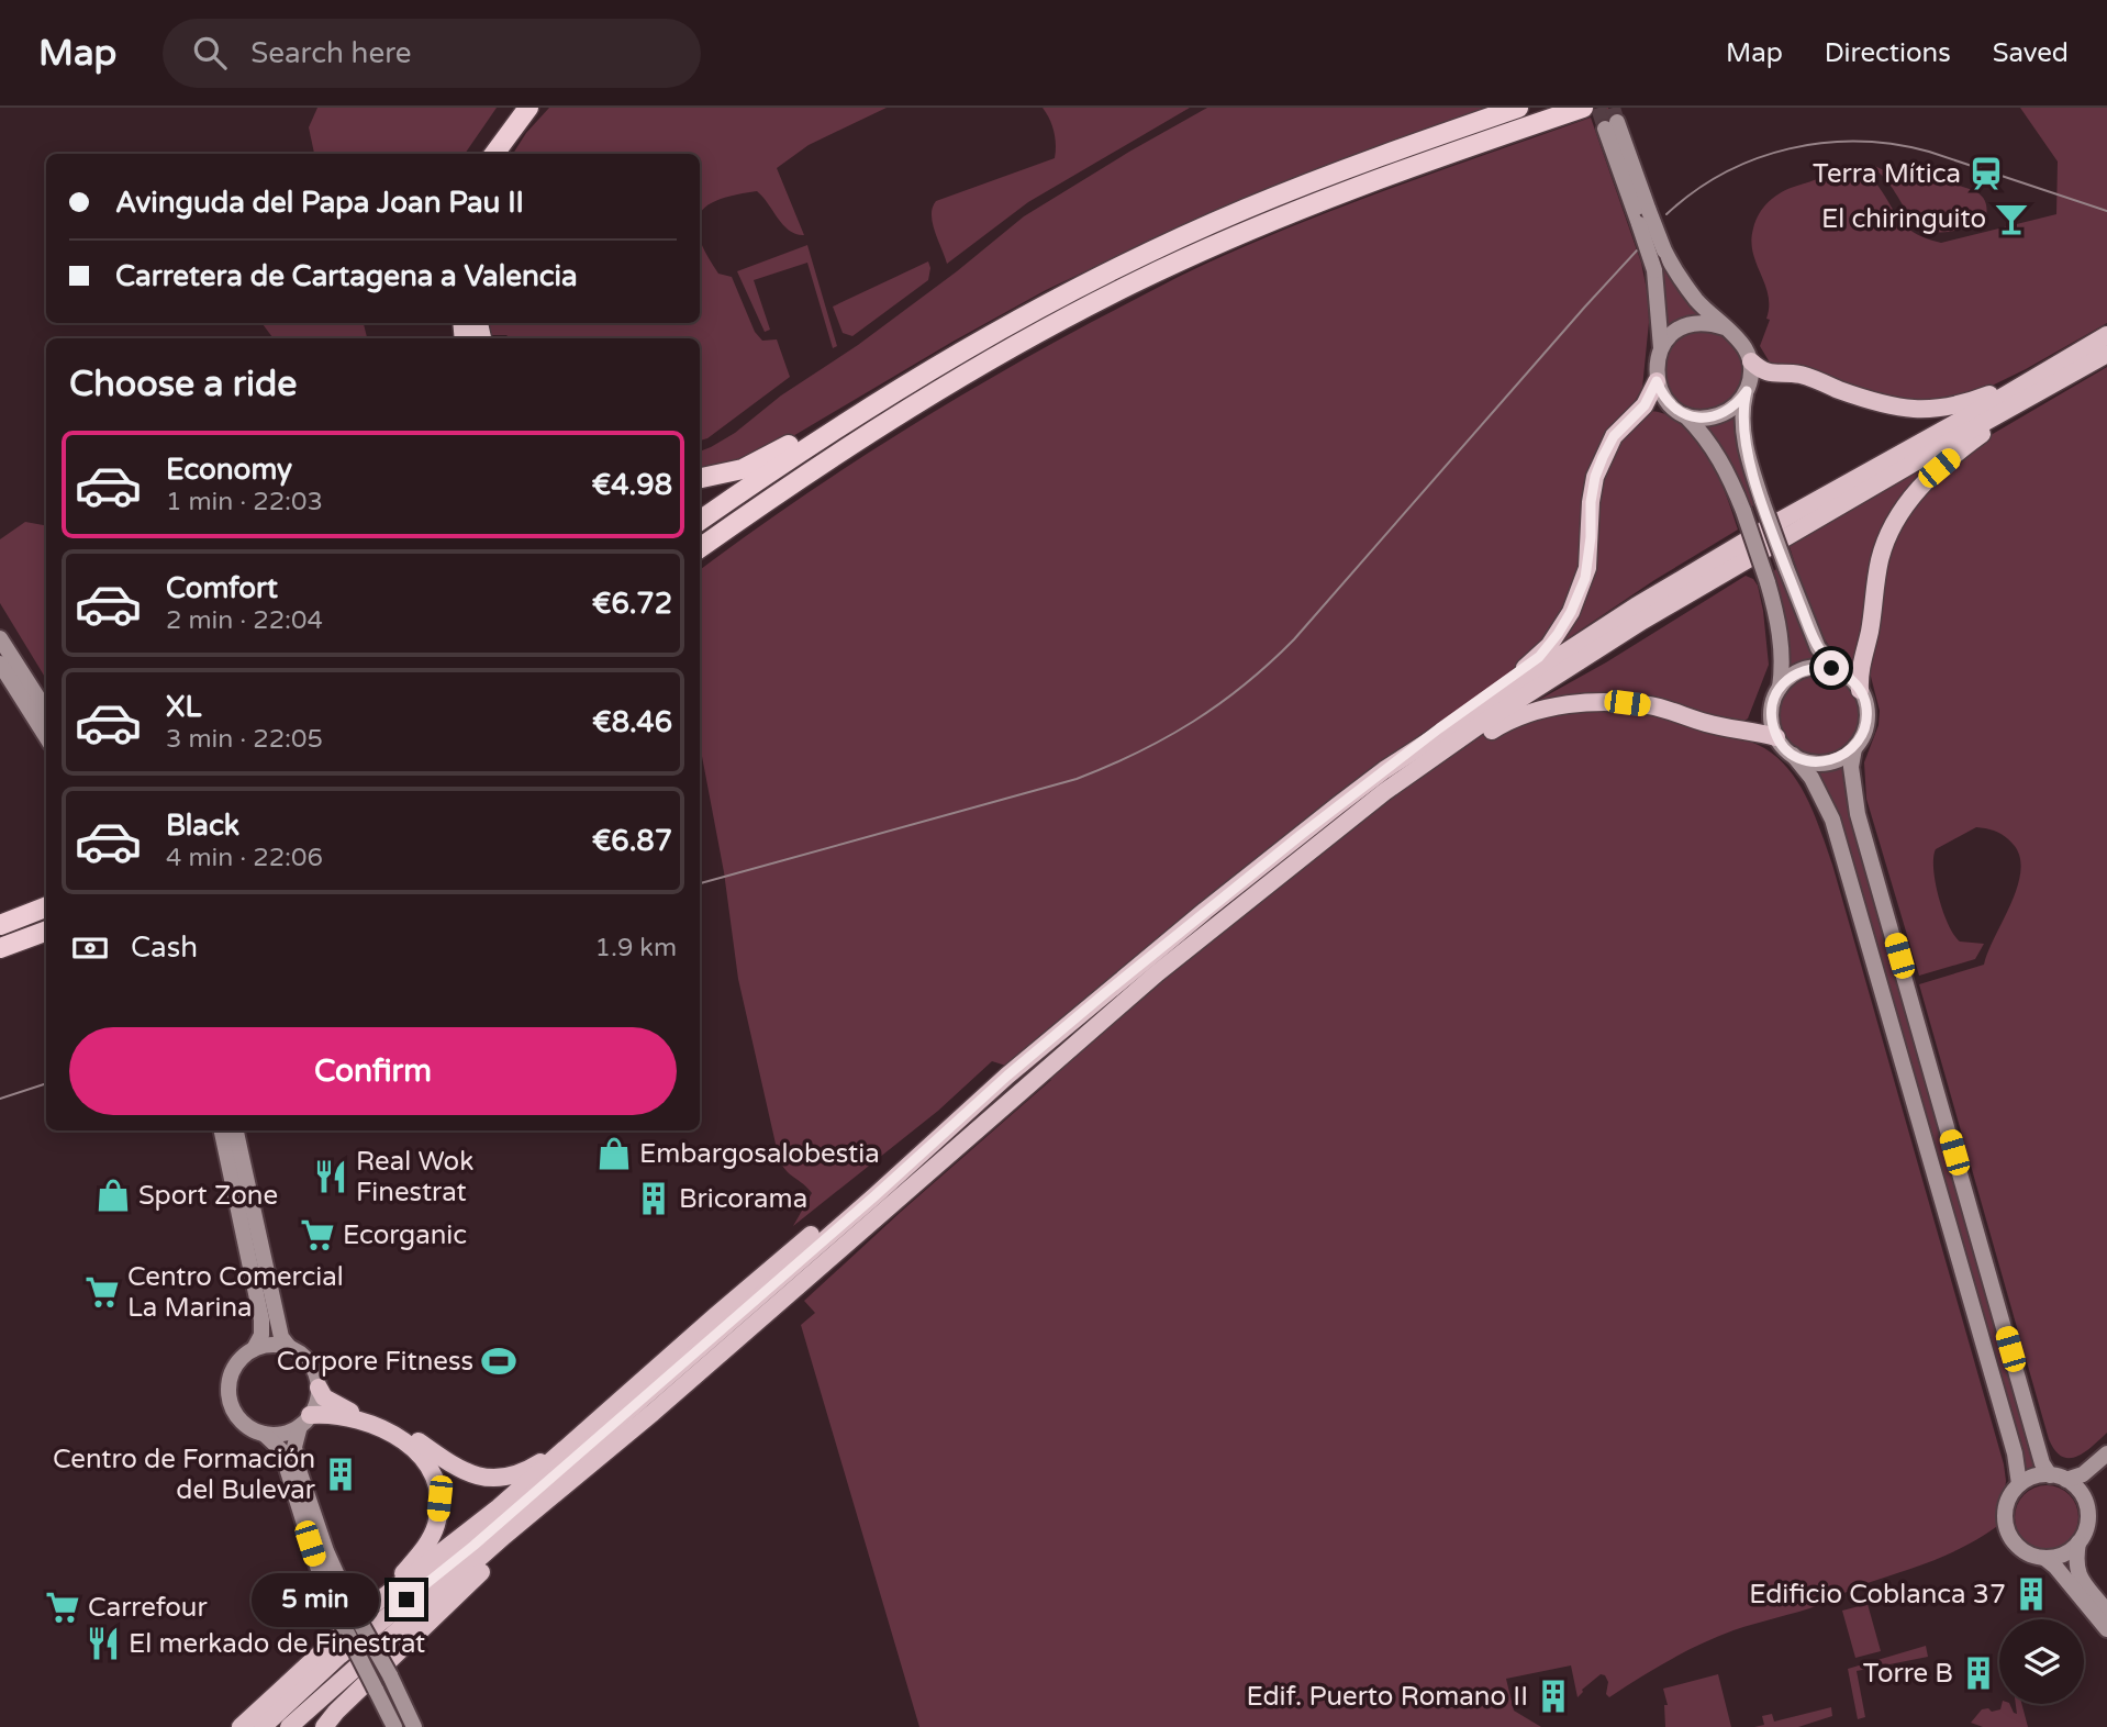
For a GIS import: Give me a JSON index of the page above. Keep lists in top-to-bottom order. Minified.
{"places":{"station":["Terra Mítica"],"bar":["El chiringuito"],"shop":["Embargosalobestia","Sport Zone"],"restaurant":["Real Wok Finestrat","El merkado de Finestrat"],"building":["Bricorama","Centro de Formación del Bulevar","Edificio Coblanca 37","Torre B","Edif. Puerto Romano II"],"supermarket":["Ecorganic","Centro Comercial La Marina","Carrefour"],"sports":["Corpore Fitness"]},"page":{"header":"Map","search":"Search here","nav":["Map","Directions","Saved"],"banner":["Avinguda del Papa Joan Pau II","Carretera de Cartagena a Valencia"],"heading":"Choose a ride","list":[{"name":"Economy","note":"1 min · 22:03","value":"€4.98"},{"name":"Comfort","note":"2 min · 22:04","value":"€6.72"},{"name":"XL","note":"3 min · 22:05","value":"€8.46"},{"name":"Black","note":"4 min · 22:06","value":"€6.87"}],"pay":["Cash","1.9 km"],"buttons":"Confirm","bubble":"5 min"}}
